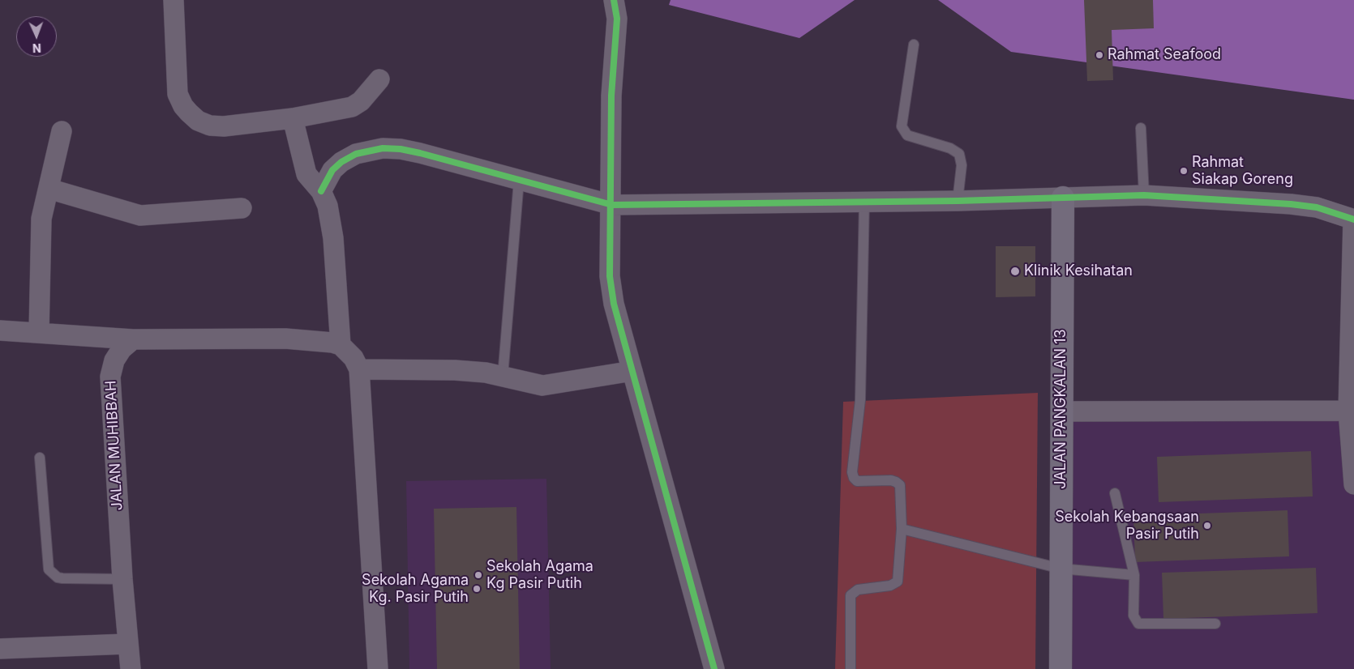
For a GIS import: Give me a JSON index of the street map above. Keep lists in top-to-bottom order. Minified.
{"streets":{"street":["JALAN PANGKALAN 13","JALAN MUHIBBAH"]},"places":["Rahmat Seafood","Rahmat Siakap Goreng","Klinik Kesihatan","Sekolah Kebangsaan Pasir Putih","Sekolah Agama Kg Pasir Putih","Sekolah Agama Kg. Pasir Putih"],"north":"bottom"}
